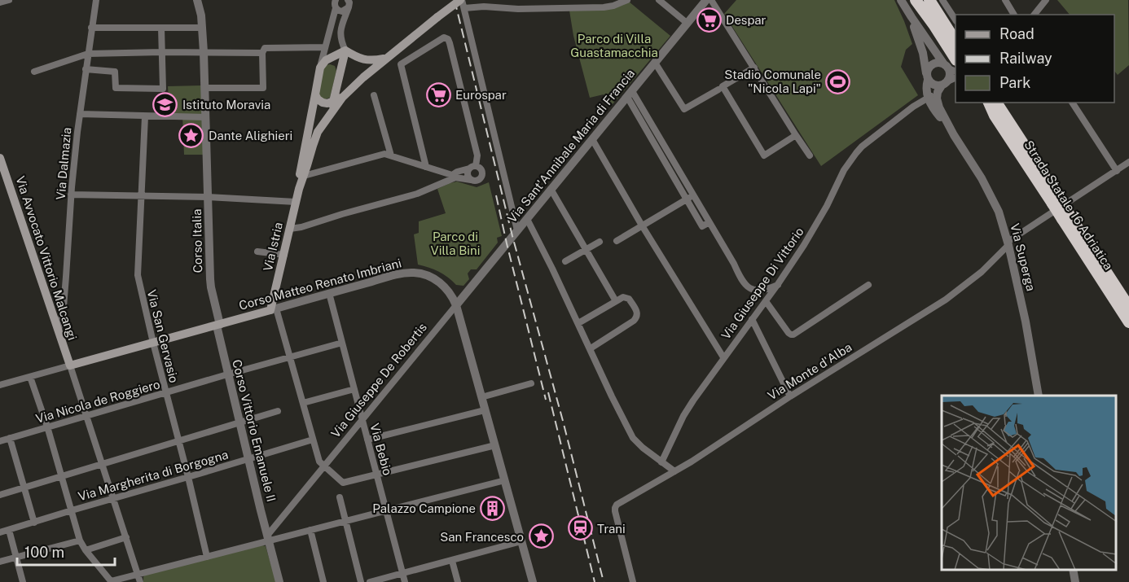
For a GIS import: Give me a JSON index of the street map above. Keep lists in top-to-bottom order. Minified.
{"streets":{"highway":["Strada Statale 16 Adriatica"],"main road":["Via Istria","Via Avvocato Vittorio Malcangi","Corso Matteo Renato Imbriani"],"street":["Via Sant'Annibale Maria di Francia","Via Dalmazia","Corso Italia","Via Superga","Via Giuseppe Di Vittorio","Via San Gervasio","Via Monte d'Alba","Via Giuseppe De Robertis","Via Nicola de Roggiero","Corso Vittorio Emanuele II","Via Bebio","Via Margherita di Borgogna"]},"crossings":[["Via Sant'Annibale Maria di Francia","Via Giuseppe De Robertis"],["Via Dalmazia","Via Avvocato Vittorio Malcangi"],["Corso Italia","Corso Matteo Renato Imbriani"],["Corso Italia","Corso Vittorio Emanuele II"],["Via Istria","Corso Matteo Renato Imbriani"],["Via Superga","Via Giuseppe Di Vittorio"],["Via Superga","Via Monte d'Alba"],["Via Avvocato Vittorio Malcangi","Corso Matteo Renato Imbriani"],["Corso Matteo Renato Imbriani","Via San Gervasio"],["Corso Matteo Renato Imbriani","Via Giuseppe De Robertis"],["Corso Matteo Renato Imbriani","Corso Vittorio Emanuele II"],["Corso Matteo Renato Imbriani","Via Bebio"],["Via San Gervasio","Via Nicola de Roggiero"],["Via San Gervasio","Via Margherita di Borgogna"],["Via Giuseppe De Robertis","Corso Vittorio Emanuele II"],["Via Giuseppe De Robertis","Via Bebio"],["Via Nicola de Roggiero","Corso Vittorio Emanuele II"],["Via Nicola de Roggiero","Via Bebio"],["Corso Vittorio Emanuele II","Via Margherita di Borgogna"]],"parks":["Parco di Villa Guastamacchia","Parco di Villa Bini"],"places":{"supermarket":["Despar","Eurospar"],"sports":["Stadio Comunale \"Nicola Lapi\""],"school or university":["Istituto Moravia"],"place":["Dante Alighieri","San Francesco"],"building":["Palazzo Campione"],"station":["Trani"]},"legend":["Road","Railway","Park"],"scale_bar":"100 m"}
